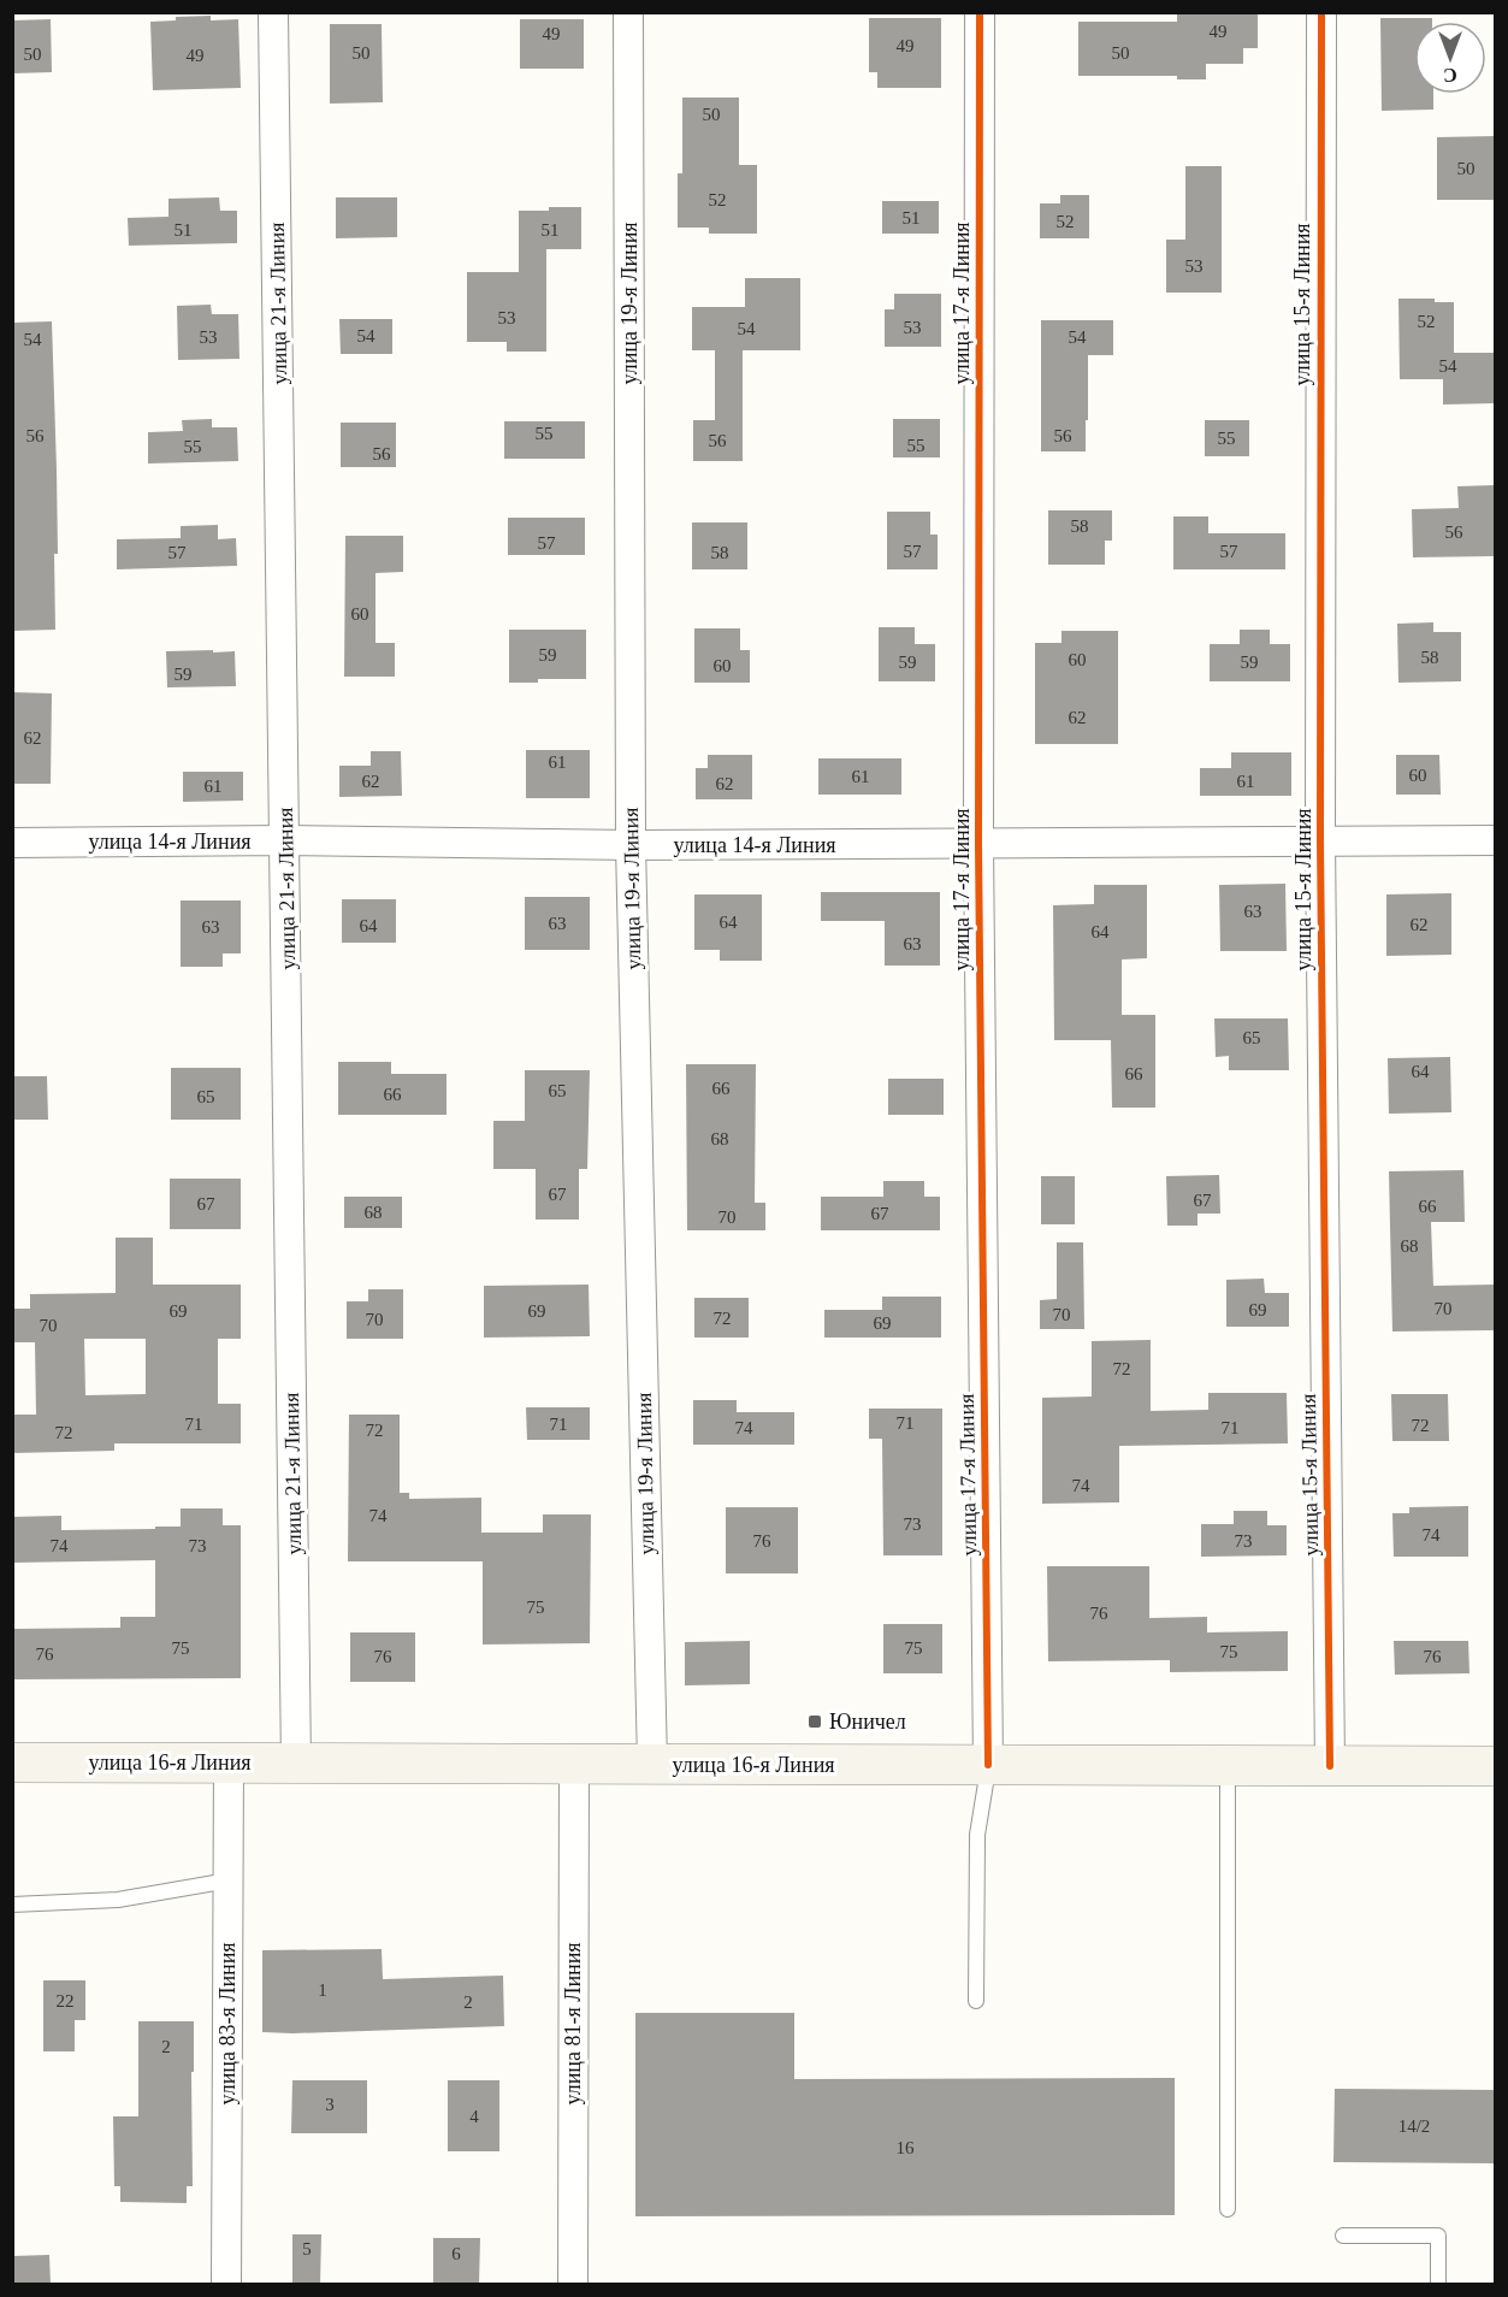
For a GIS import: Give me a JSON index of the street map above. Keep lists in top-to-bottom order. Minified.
{"streets":{"main road":["улица 16-я Линия"],"street":["улица 21-я Линия","улица 19-я Линия","улица 17-я Линия","улица 15-я Линия","улица 14-я Линия","улица 83-я Линия","улица 81-я Линия"]},"crossings":[["улица 21-я Линия","улица 14-я Линия"],["улица 21-я Линия","улица 16-я Линия"],["улица 19-я Линия","улица 14-я Линия"],["улица 19-я Линия","улица 16-я Линия"],["улица 17-я Линия","улица 14-я Линия"],["улица 17-я Линия","улица 16-я Линия"],["улица 15-я Линия","улица 14-я Линия"],["улица 15-я Линия","улица 16-я Линия"],["улица 16-я Линия","улица 83-я Линия"],["улица 16-я Линия","улица 81-я Линия"]],"places":{"transit":["Юничел"]},"house_numbers":["49","49","49","50","50","50","49","50","50","52","51","52","51","51","53","53","52","53","54","54","53","54","54","54","55","56","56","55","56","55","55","56","58","56","57","57","57","57","58","60","59","58","60","59","59","60","59","62","62","61","60","61","62","61","62","61","63","64","63","62","64","63","64","63","65","64","66","66","65","66","65","68","67","67","67","66","68","67","70","68","70","69","69","69","70","72","70","69","70","72","71","71","71","72","74","71","72","72","74","74","73","74","76","73","74","73","75","76","75","75","75","76","76","76","1","22","2","2","3","4","14/2","16","5","6"],"north":"bottom"}
